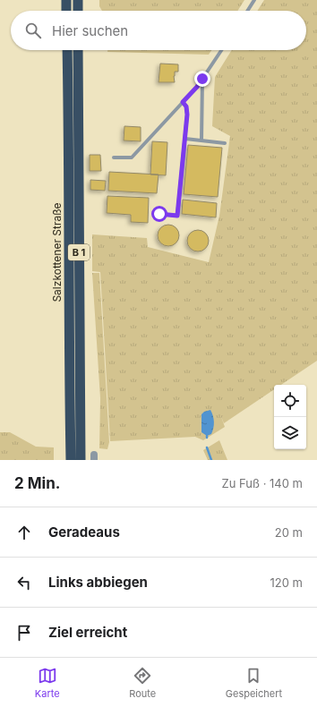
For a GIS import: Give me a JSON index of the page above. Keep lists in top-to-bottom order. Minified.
{"streets":{"highway":["Salzkottener Straße","B 1"]},"page":{"search":"Hier suchen","heading":["2 Min.","Zu Fuß · 140 m"],"list":[["Geradeaus","20 m"],["Links abbiegen","120 m"],"Ziel erreicht"],"nav":["Karte","Route","Gespeichert"]}}
